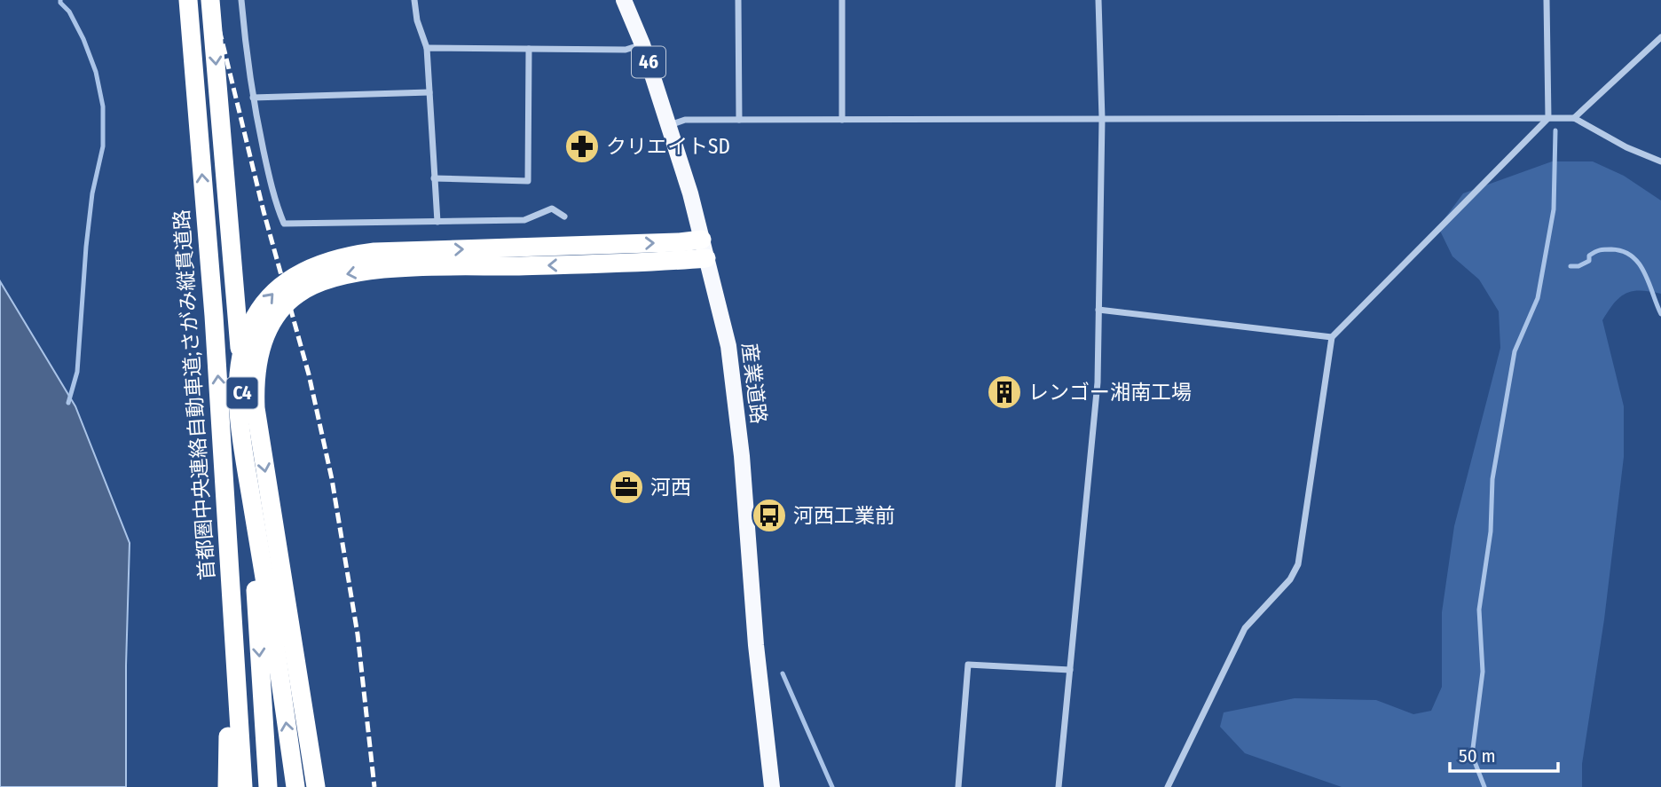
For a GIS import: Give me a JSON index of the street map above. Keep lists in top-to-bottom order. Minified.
{"streets":{"highway":["C4","首都圏中央連絡自動車道;さがみ縦貫道路"],"main road":["46","産業道路"]},"places":{"pharmacy":["クリエイトSD"],"building":["レンゴー湘南工場"],"office":["河西"],"bus stop":["河西工業前"]},"scale_bar":"50 m"}
